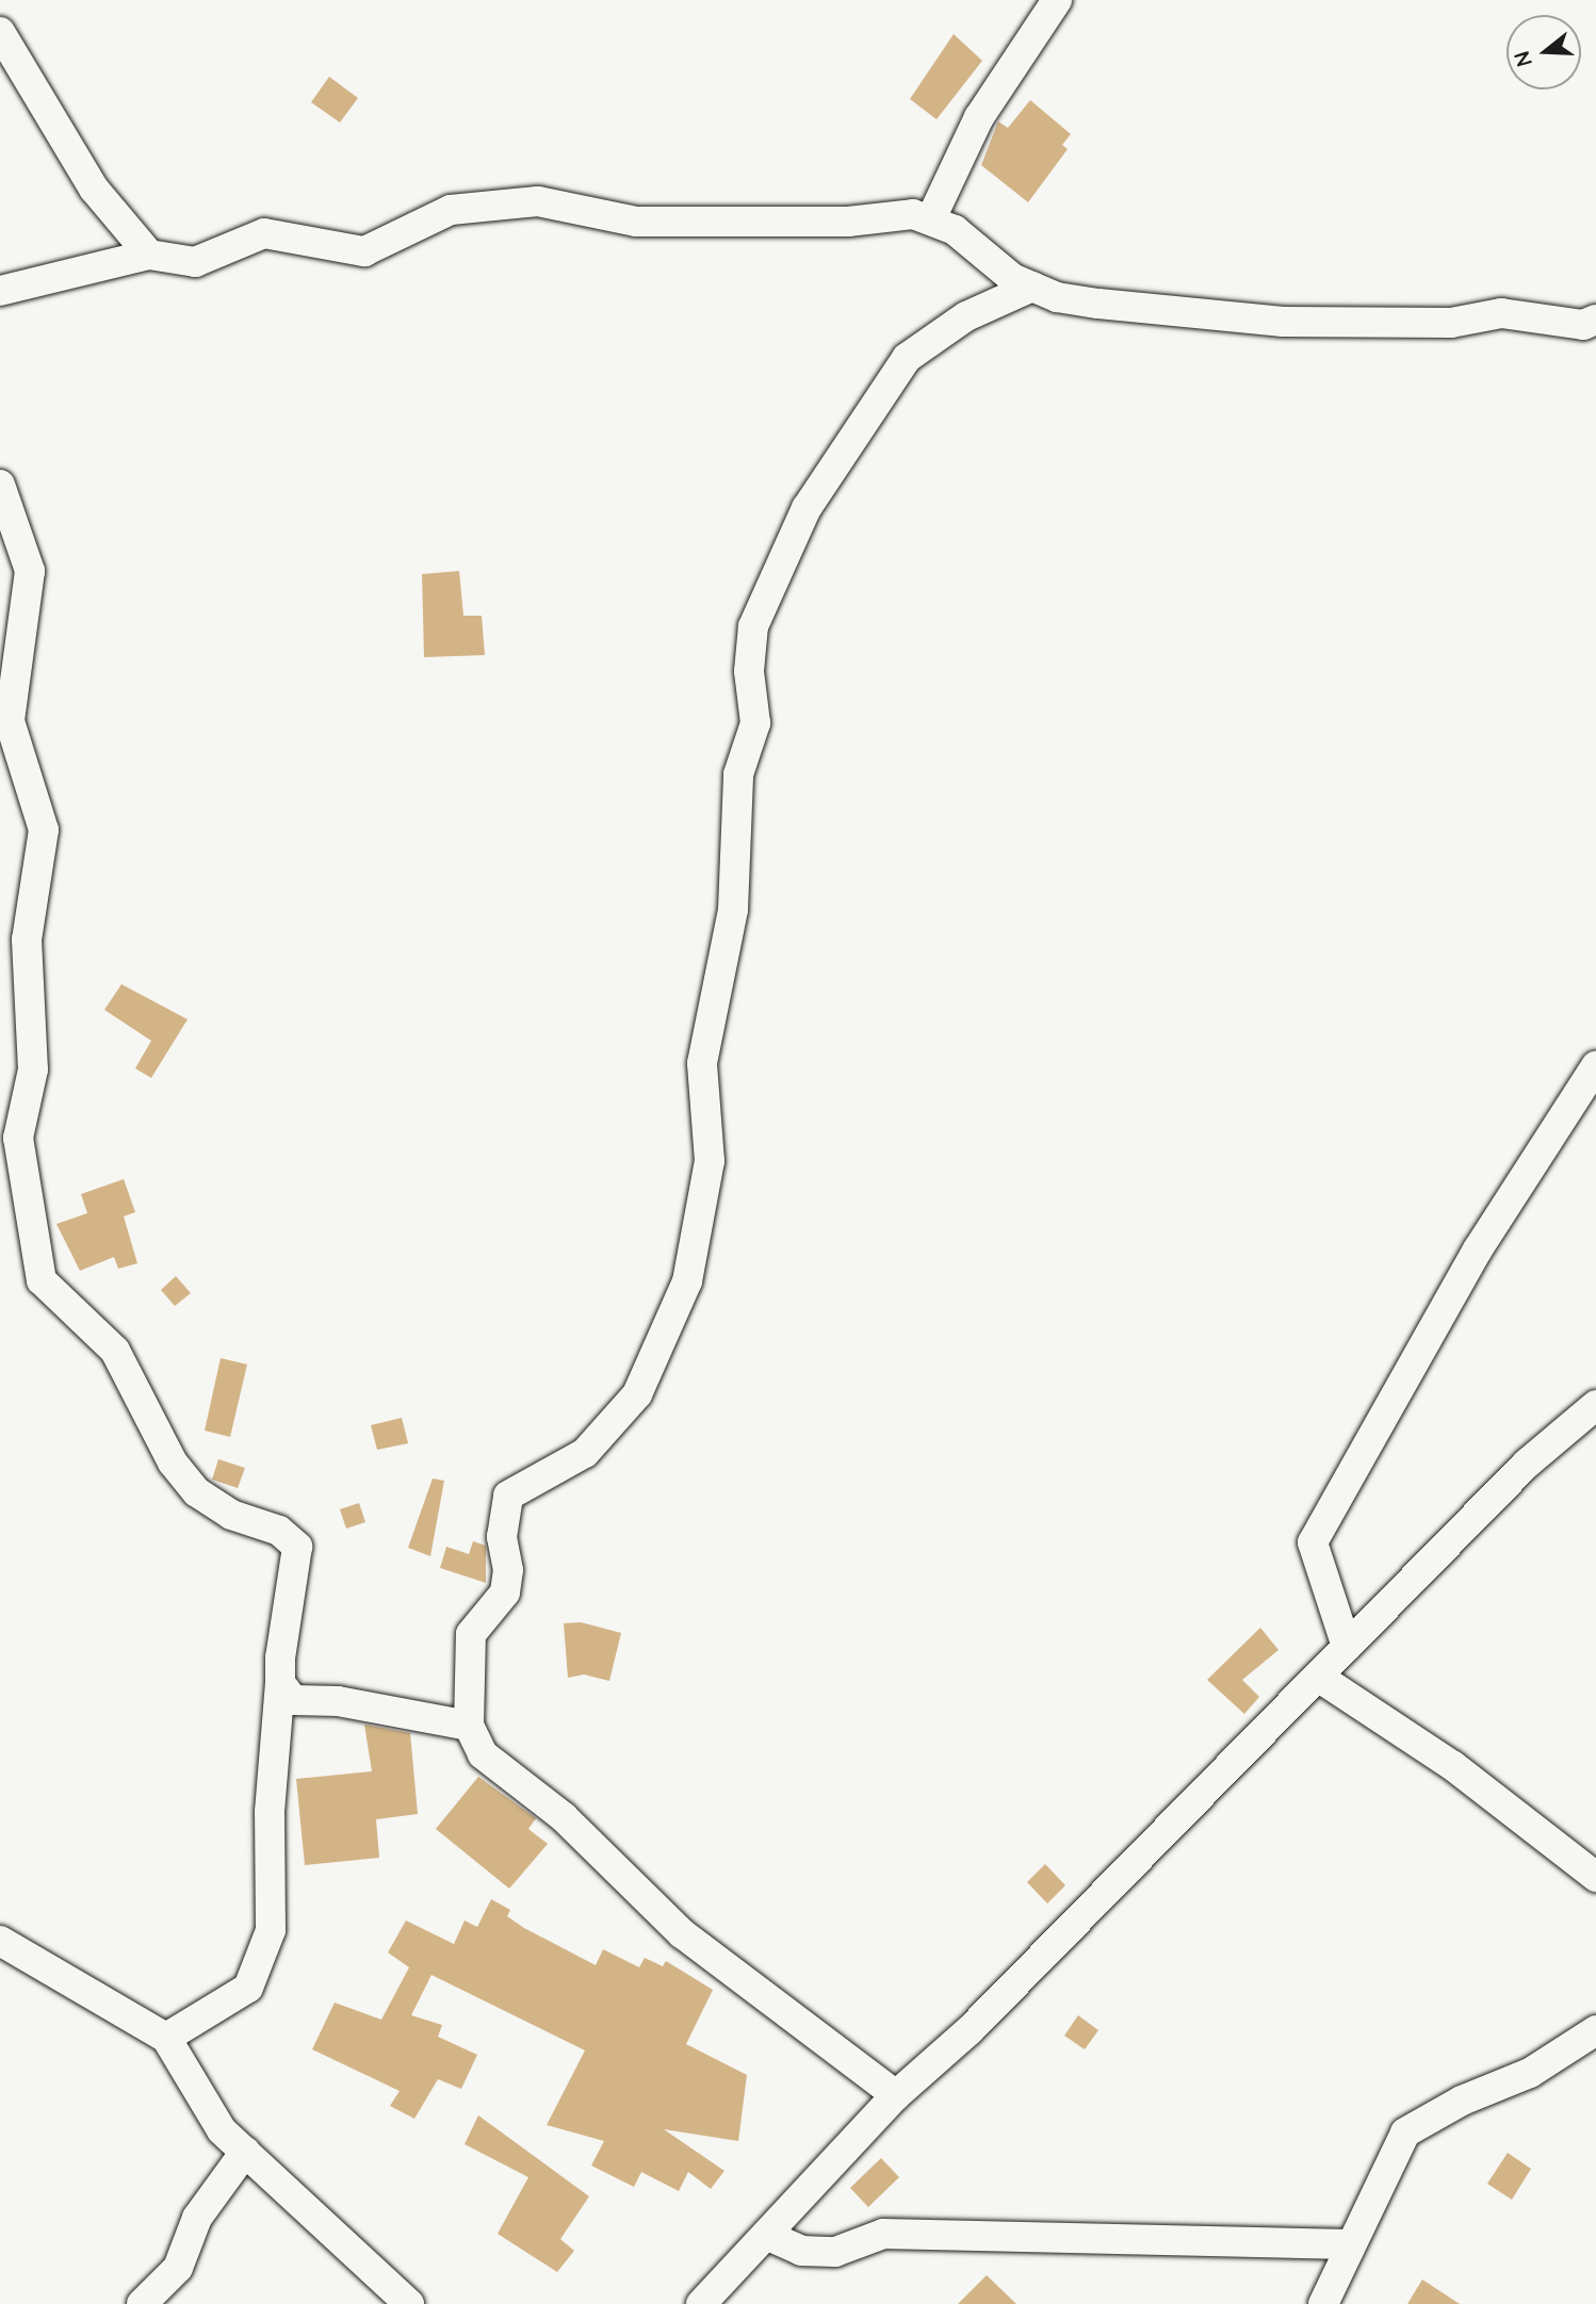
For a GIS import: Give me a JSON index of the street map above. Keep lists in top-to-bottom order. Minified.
{"north":"left"}
